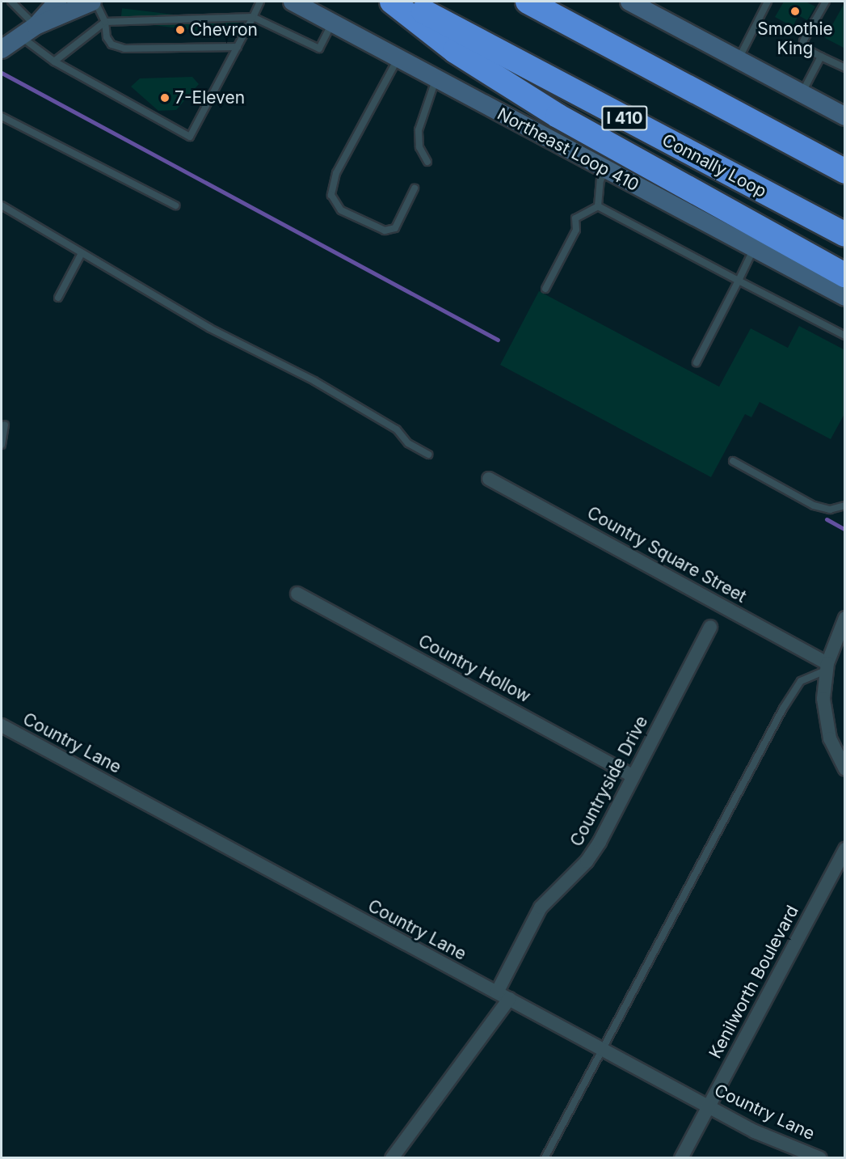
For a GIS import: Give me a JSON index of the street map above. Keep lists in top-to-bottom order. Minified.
{"streets":{"highway":["I 410","Connally Loop"],"main road":["Northeast Loop 410"],"street":["Country Square Street","Country Hollow","Country Lane","Countryside Drive","Kenilworth Boulevard"]},"crossings":[["Country Hollow","Countryside Drive"],["Country Lane","Countryside Drive"],["Country Lane","Kenilworth Boulevard"]],"places":["Smoothie King","Chevron","7-Eleven"]}
